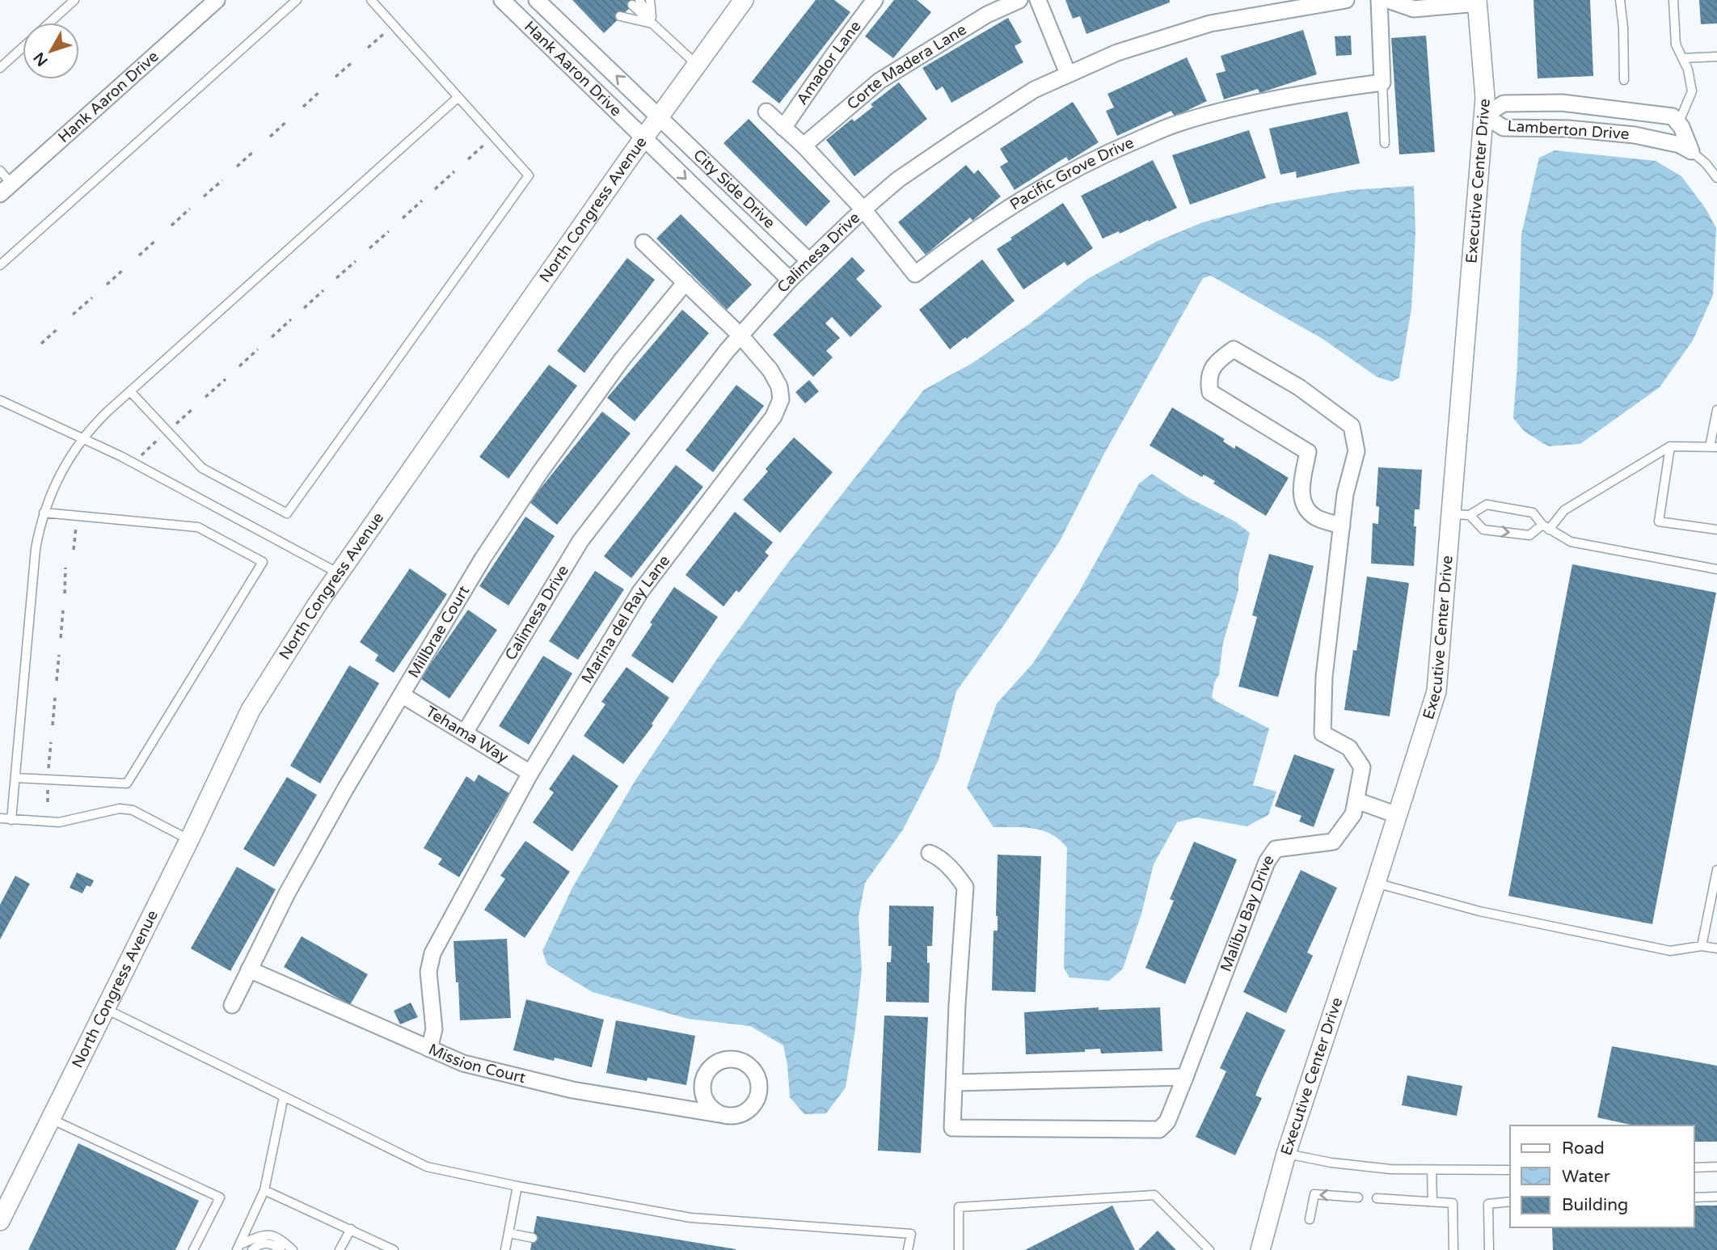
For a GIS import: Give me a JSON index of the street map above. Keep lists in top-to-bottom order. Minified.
{"streets":{"street":["Amador Lane","Corte Madera Lane","Hank Aaron Drive","Lamberton Drive","Pacific Grove Drive","Executive Center Drive","City Side Drive","North Congress Avenue","Calimesa Drive","Marina del Ray Lane","Millbrae Court","Tehama Way","Malibu Bay Drive","Mission Court"]},"crossings":[["Amador Lane","Pacific Grove Drive"],["Corte Madera Lane","Pacific Grove Drive"],["Hank Aaron Drive","City Side Drive"],["Hank Aaron Drive","North Congress Avenue"],["Lamberton Drive","Executive Center Drive"],["Pacific Grove Drive","Calimesa Drive"],["City Side Drive","North Congress Avenue"],["City Side Drive","Calimesa Drive"],["Calimesa Drive","Marina del Ray Lane"],["Calimesa Drive","Tehama Way"],["Marina del Ray Lane","Millbrae Court"],["Marina del Ray Lane","Tehama Way"],["Marina del Ray Lane","Mission Court"],["Millbrae Court","Tehama Way"],["Millbrae Court","Mission Court"]],"legend":["Road","Water","Building"],"north":"bottom left"}
